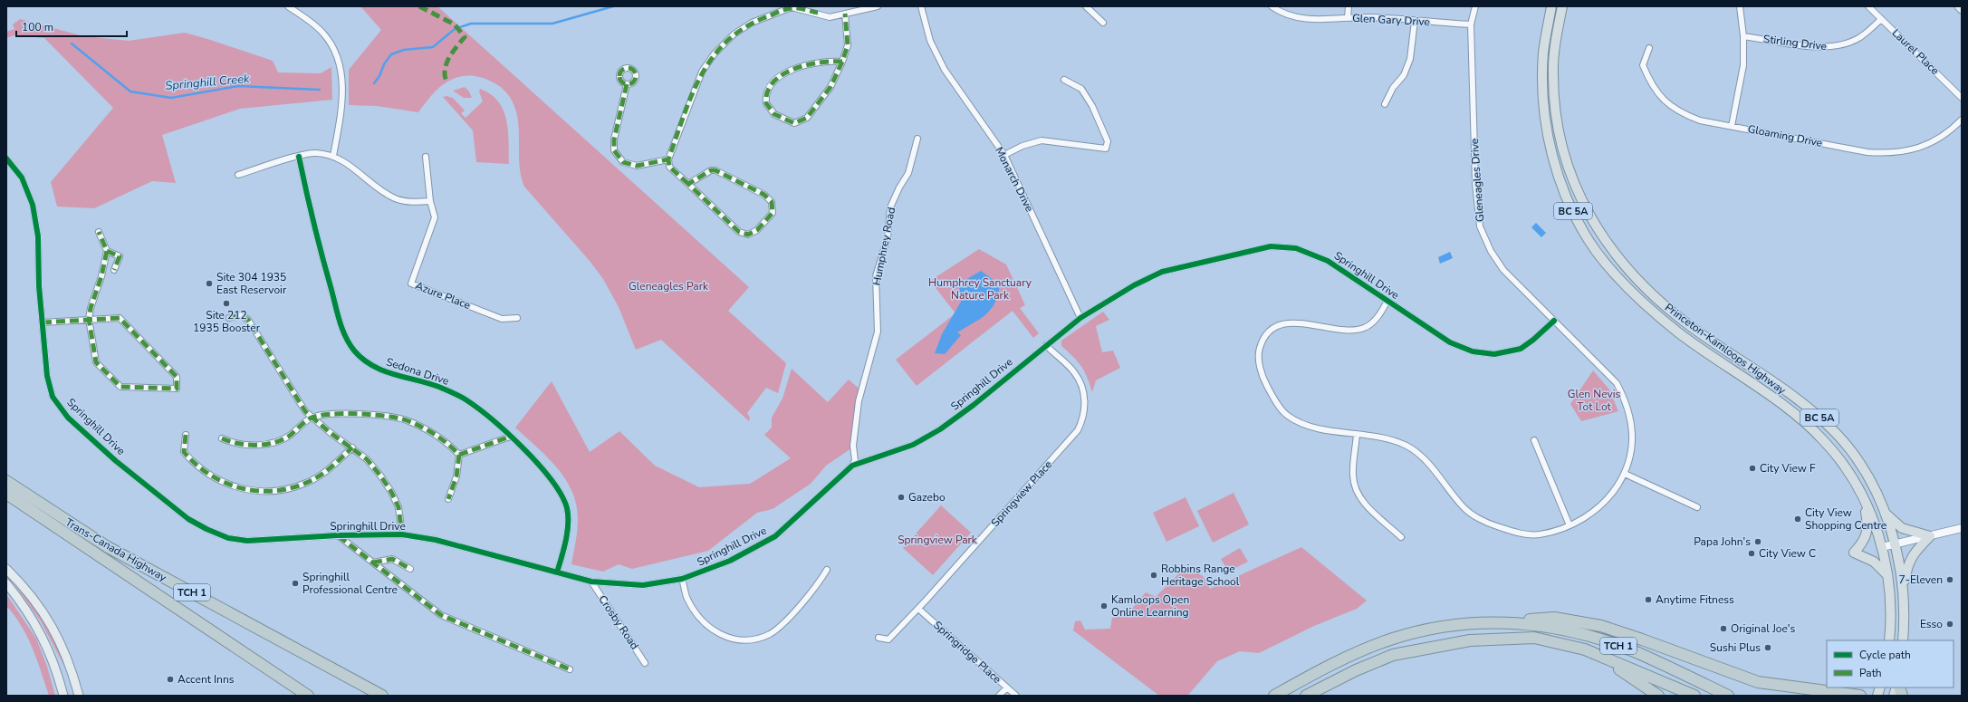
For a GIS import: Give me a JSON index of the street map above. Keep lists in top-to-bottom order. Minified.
{"streets":{"highway":["Trans-Canada Highway","TCH 1"],"main road":["BC 5A","Princeton-Kamloops Highway"],"street":["Glen Gary Drive","Stirling Drive","Laurel Place","Gloaming Drive","Monarch Drive","Gleneagles Drive","Humphrey Road","Springhill Drive","Azure Place","Sedona Drive","Springview Place","Crosby Road","Springridge Place"]},"crossings":[["Glen Gary Drive","Gleneagles Drive"],["Stirling Drive","Laurel Place"],["Monarch Drive","Springhill Drive"],["Gleneagles Drive","Springhill Drive"],["Humphrey Road","Springhill Drive"],["Springhill Drive","Sedona Drive"],["Springhill Drive","Springview Place"],["Springhill Drive","Crosby Road"],["Springview Place","Springridge Place"]],"water":["Springhill Creek"],"parks":["Humphrey Sanctuary Nature Park","Gleneagles Park","Glen Nevis Tot Lot","Springview Park"],"places":["Site 304 1935 East Reservoir","Site 212 1935 Booster","City View F","Gazebo","City View Shopping Centre","Papa John's","City View C","Robbins Range Heritage School","7-Eleven","Springhill Professional Centre","Anytime Fitness","Kamloops Open Online Learning","Esso","Original Joe's","Sushi Plus","Accent Inns"],"legend":["Cycle path","Path"],"scale_bar":"100 m"}
